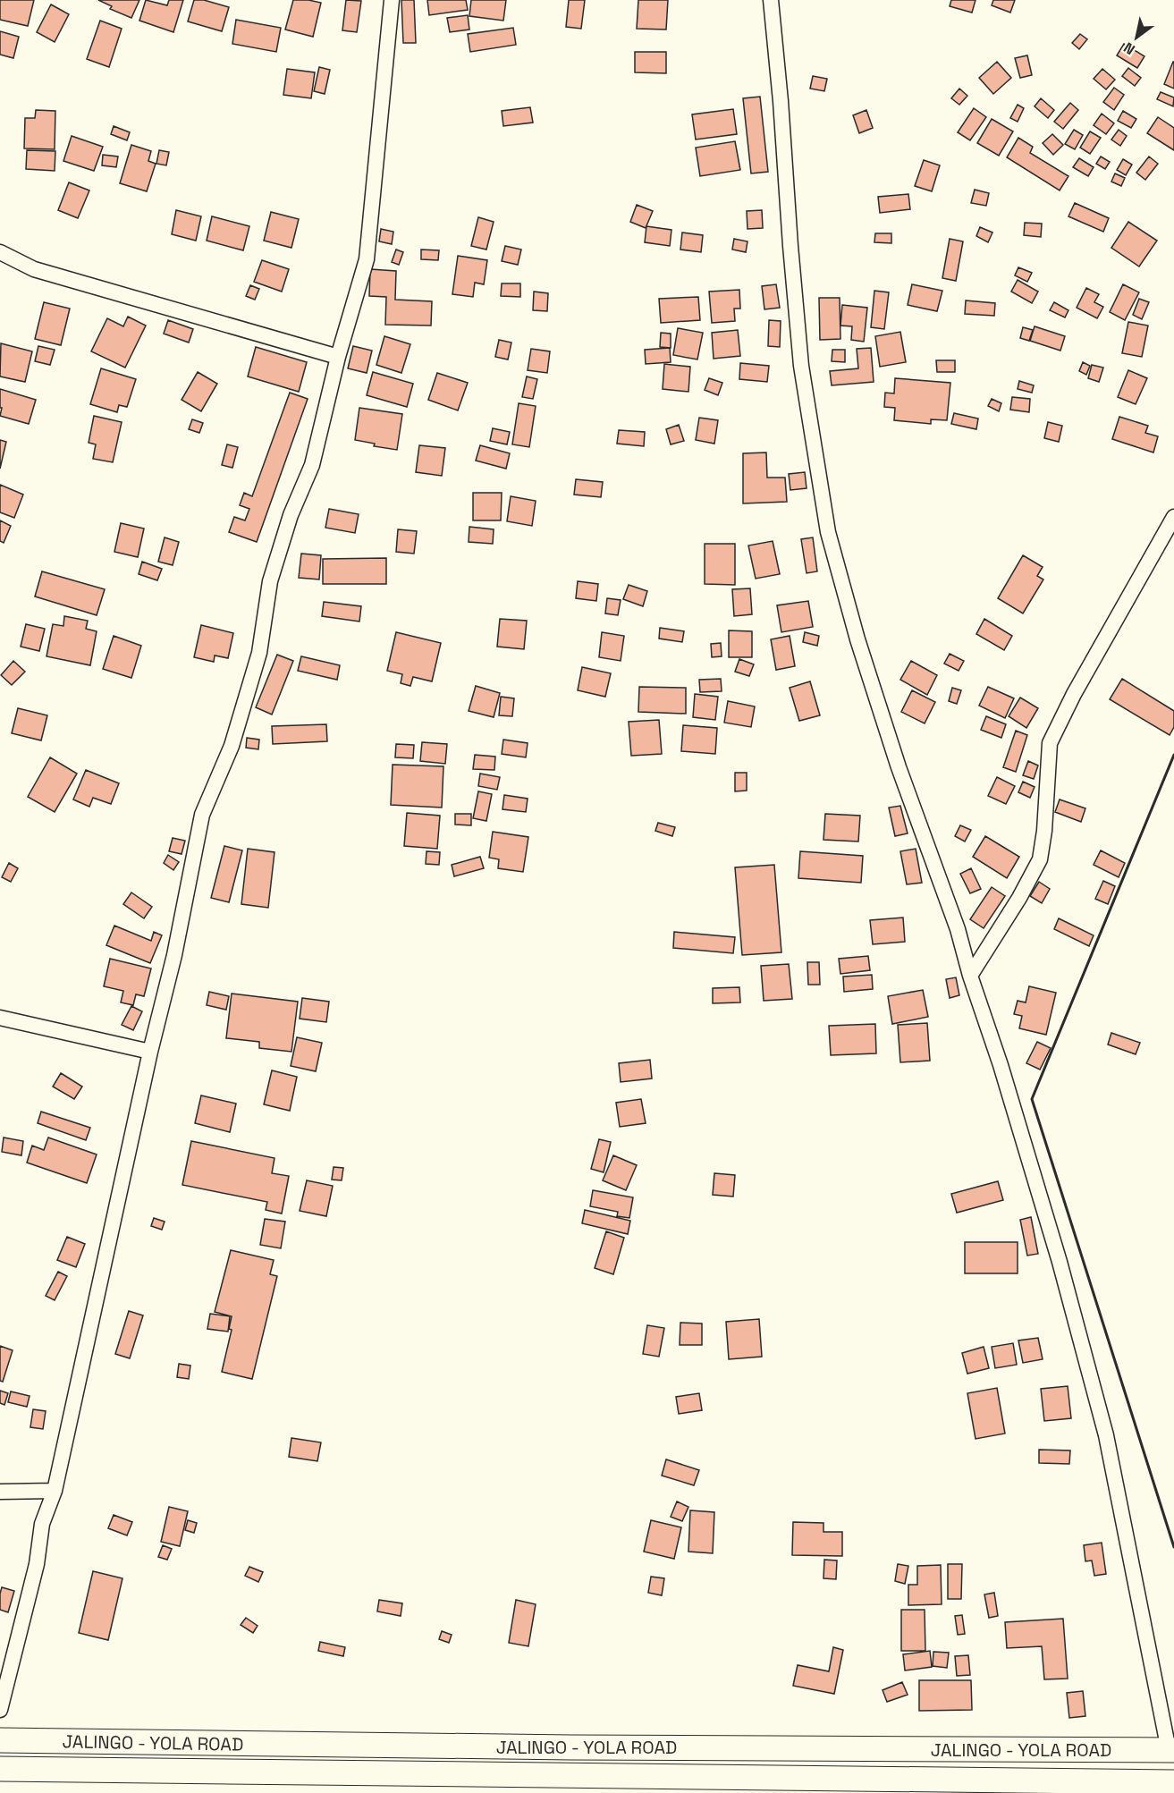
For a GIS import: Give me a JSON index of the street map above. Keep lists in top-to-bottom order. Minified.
{"streets":{"highway":["JALINGO - YOLA ROAD"]},"north":"bottom left"}
